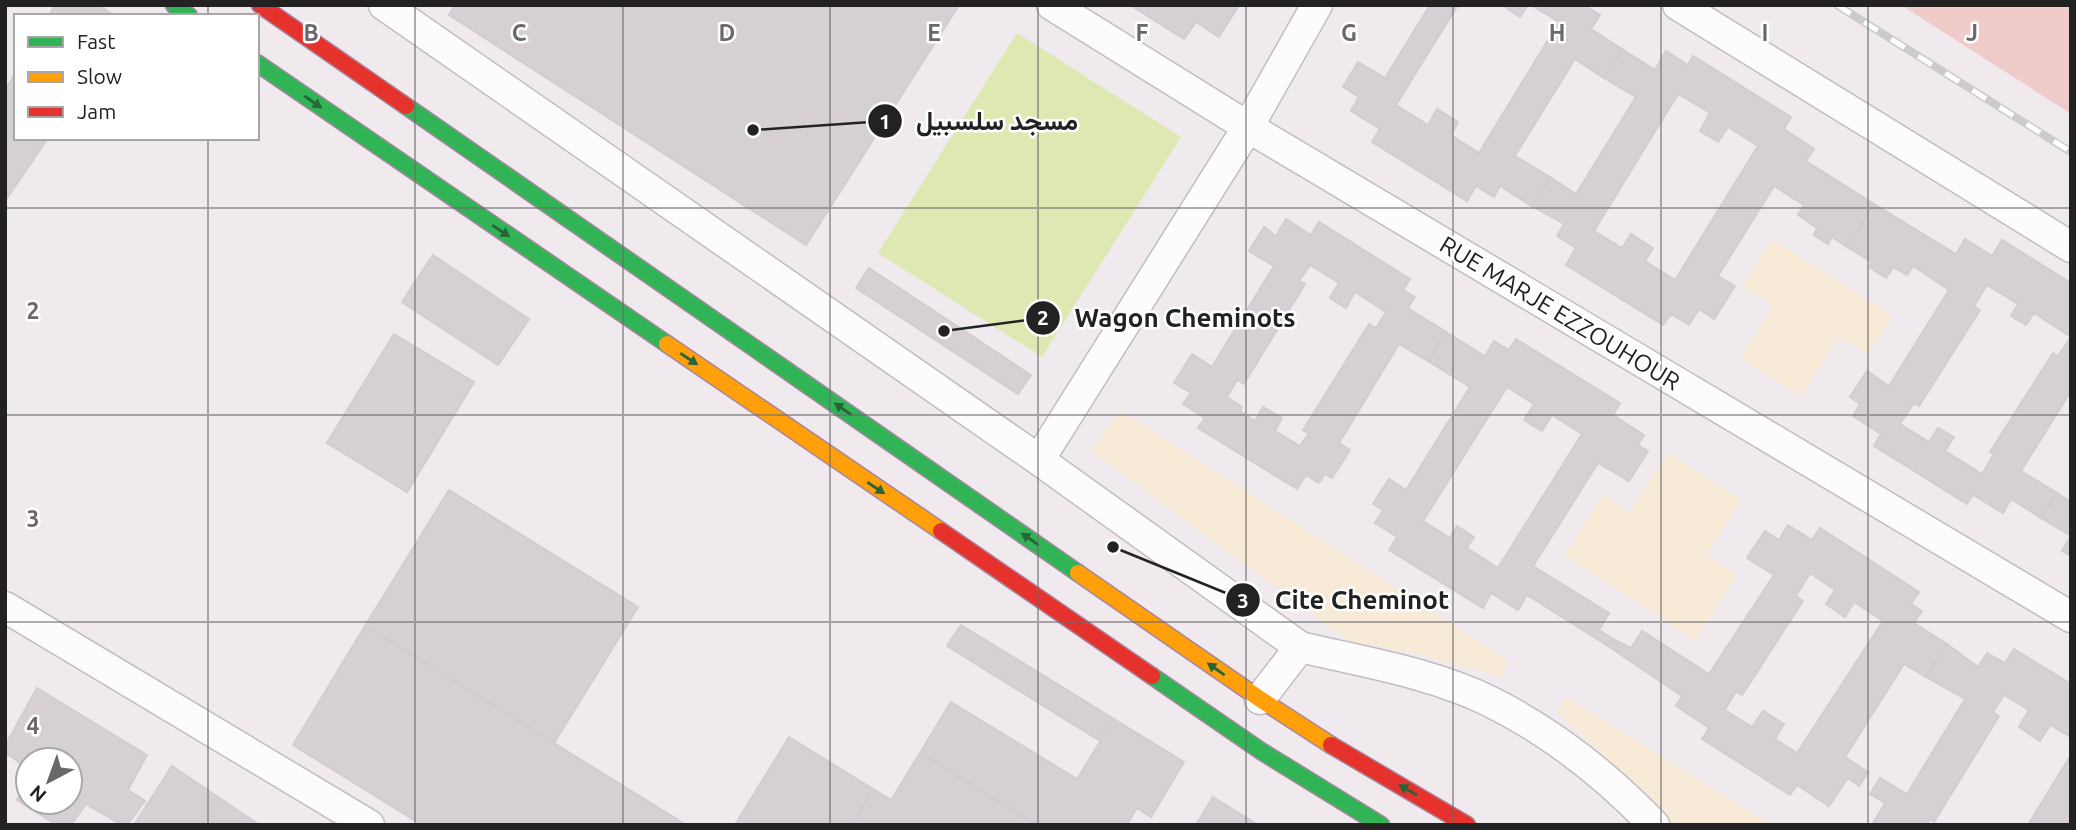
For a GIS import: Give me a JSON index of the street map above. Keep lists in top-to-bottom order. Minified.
{"streets":{"street":["RUE MARJE EZZOUHOUR"]},"places":["مسجد سلسبيل","Wagon Cheminots","Cite Cheminot"],"legend":["Fast","Slow","Jam"],"north":"bottom left","grid":{"columns":["B","C","D","E","F","G","H","I","J"],"rows":["2","3","4"]}}
